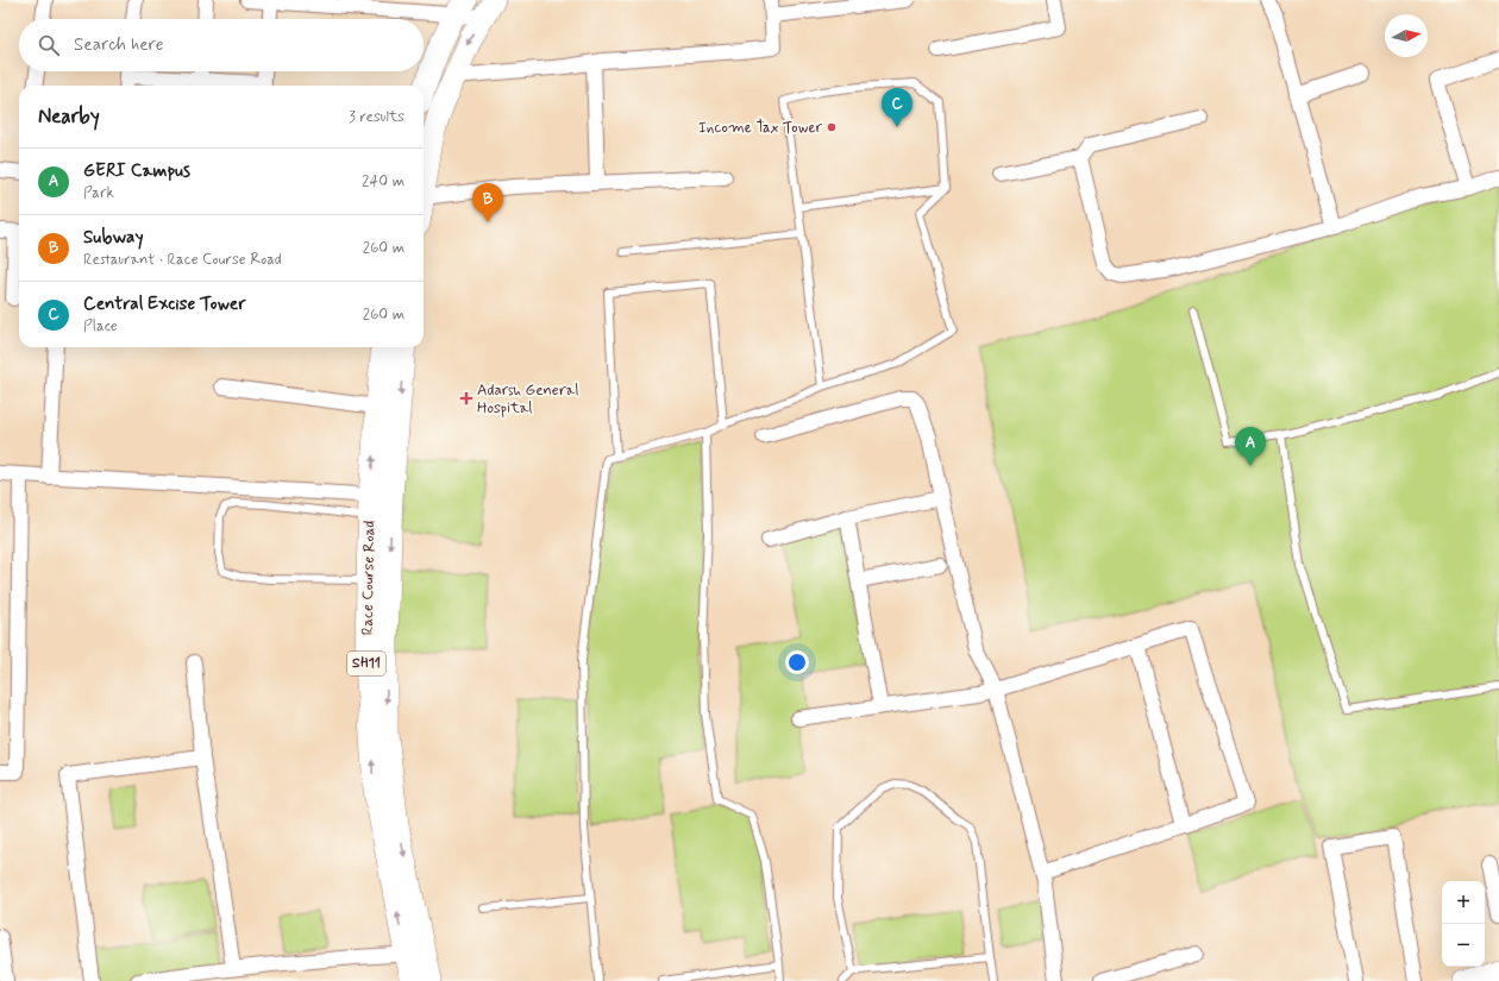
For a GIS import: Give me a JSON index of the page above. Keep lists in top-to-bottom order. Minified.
{"streets":{"main road":["Race Course Road","SH11"]},"places":{"other":["Income Tax Tower"],"health":["Adarsh General Hospital"]},"north":"right","page":{"search":"Search here","heading":["Nearby","3 results"],"pins":["C","B","A"],"list":[{"mark":"A","name":"GERI Campus","note":"Park","value":"240 m"},{"mark":"B","name":"Subway","note":"Restaurant · Race Course Road","value":"260 m"},{"mark":"C","name":"Central Excise Tower","note":"Place","value":"260 m"}],"map_buttons":["+","−"]}}
